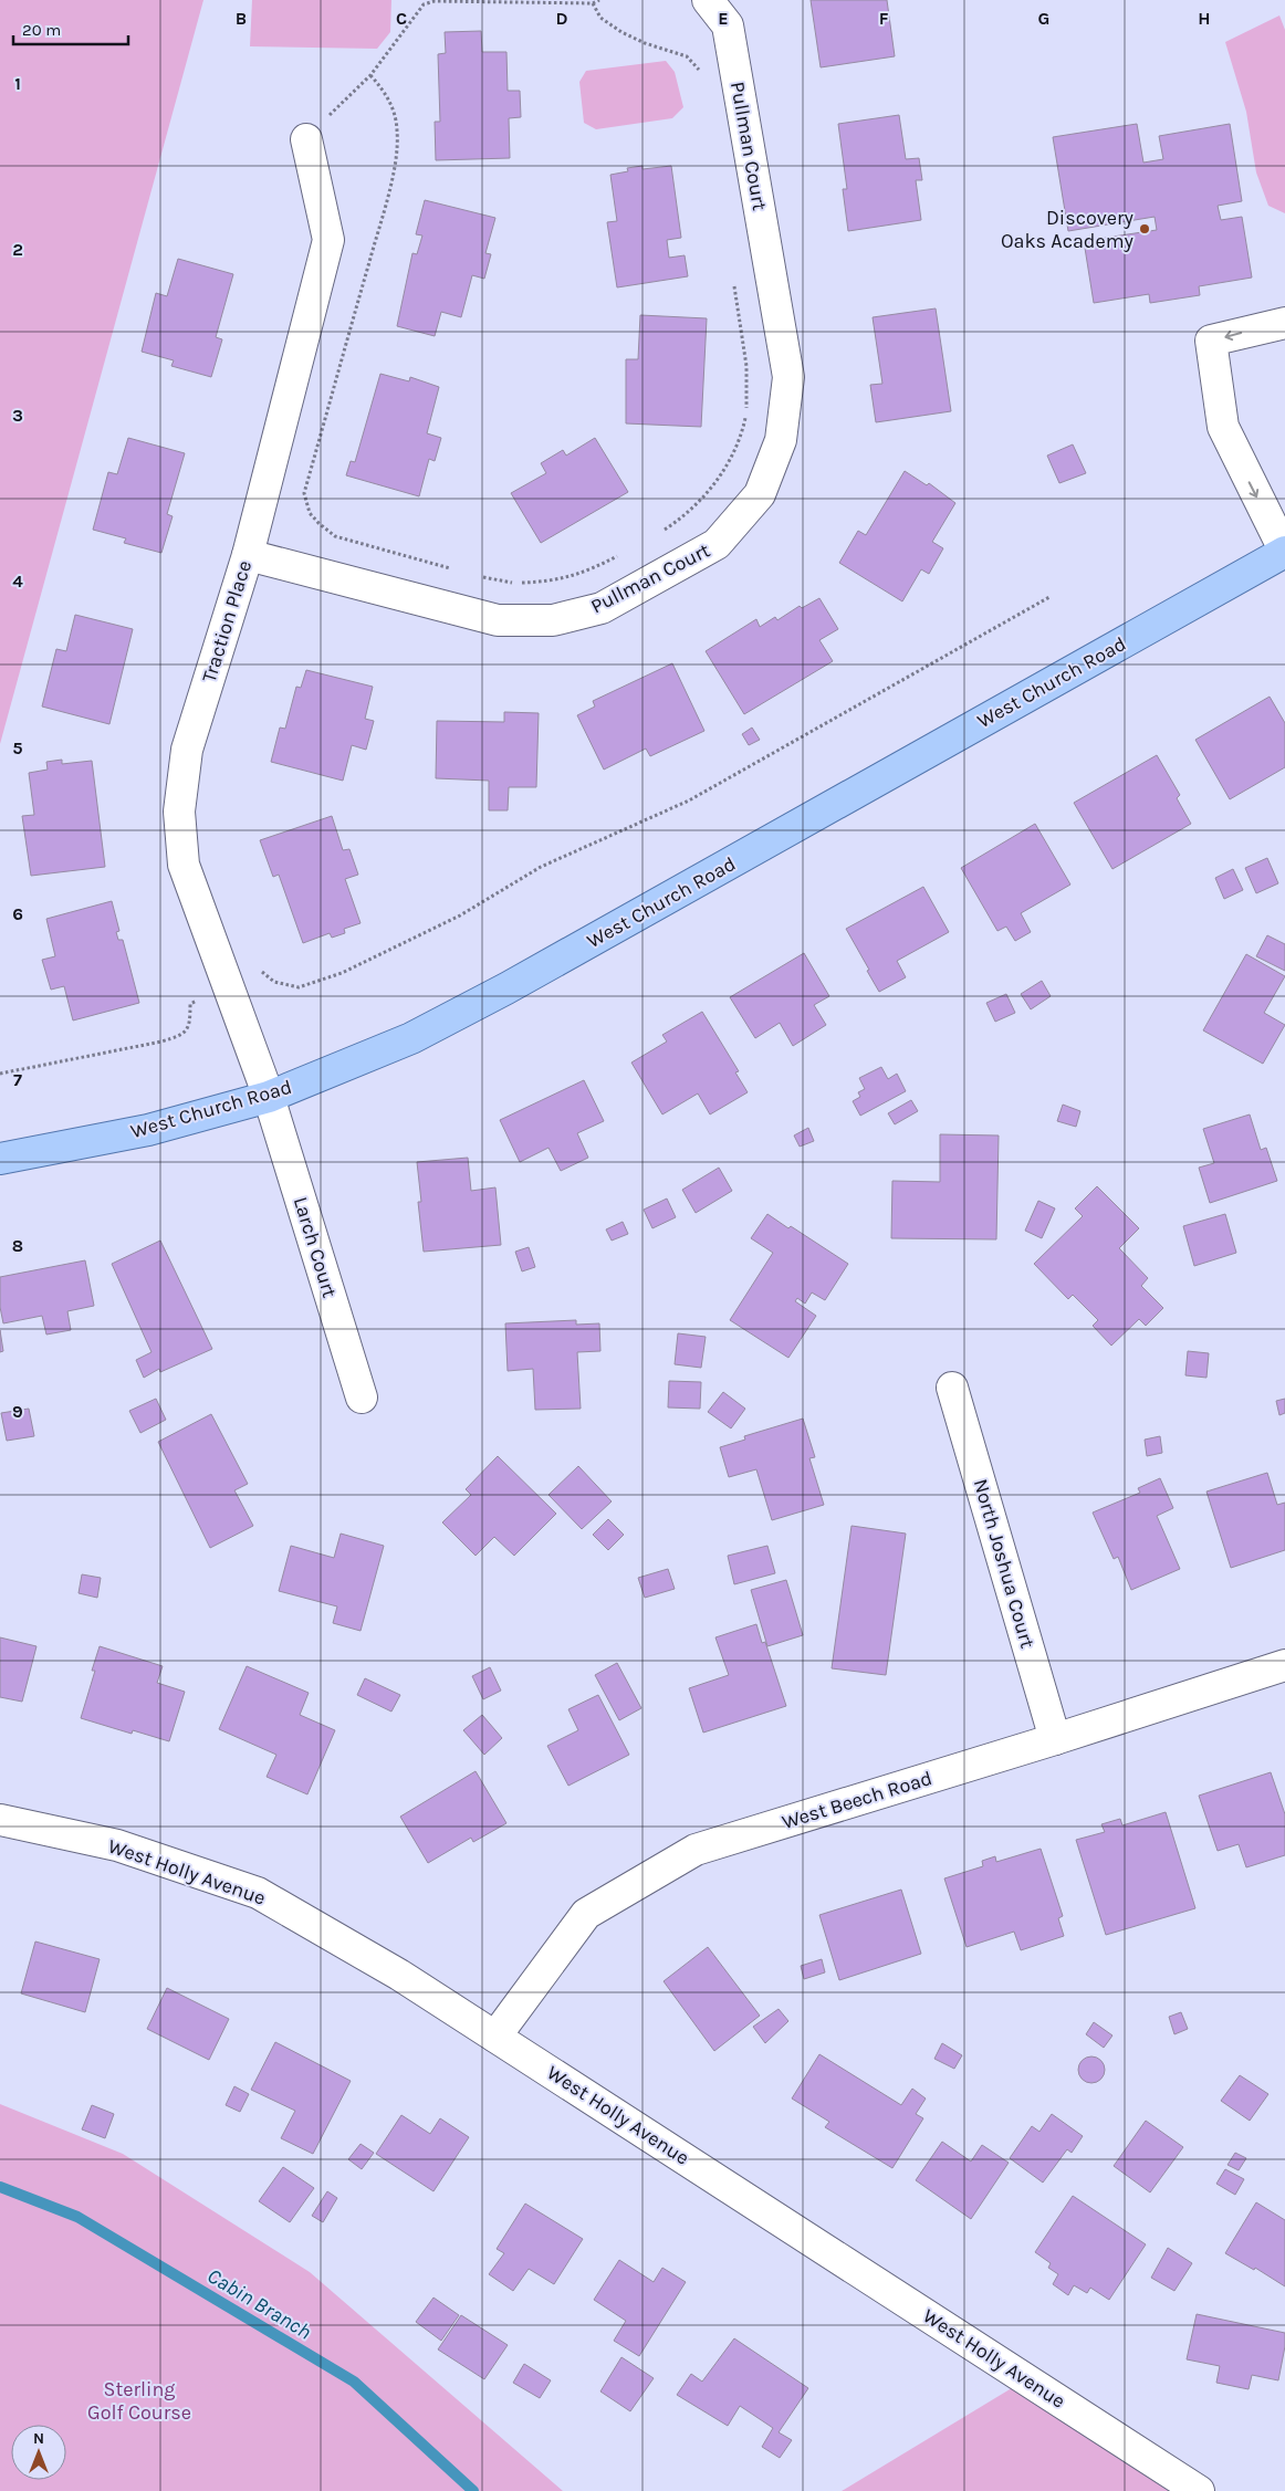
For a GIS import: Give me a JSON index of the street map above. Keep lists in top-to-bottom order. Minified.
{"streets":{"main road":["West Church Road"],"street":["Pullman Court","Traction Place","Larch Court","North Joshua Court","West Beech Road","West Holly Avenue"]},"crossings":[["Pullman Court","Traction Place"],["Traction Place","West Church Road"],["Traction Place","Larch Court"],["West Church Road","Larch Court"],["North Joshua Court","West Beech Road"],["West Beech Road","West Holly Avenue"]],"water":["Cabin Branch"],"parks":["Sterling Golf Course"],"places":["Discovery Oaks Academy"],"scale_bar":"20 m","north":"top","grid":{"columns":["B","C","D","E","F","G","H"],"rows":["1","2","3","4","5","6","7","8","9"]}}
